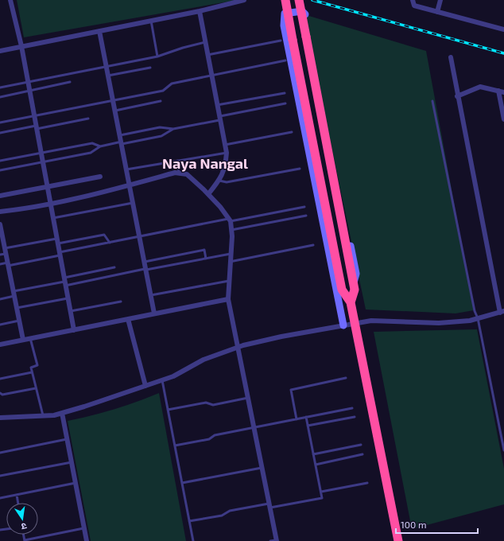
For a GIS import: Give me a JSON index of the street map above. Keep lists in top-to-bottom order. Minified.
{"districts":["Naya Nangal"],"scale_bar":"100 m","north":"bottom"}
